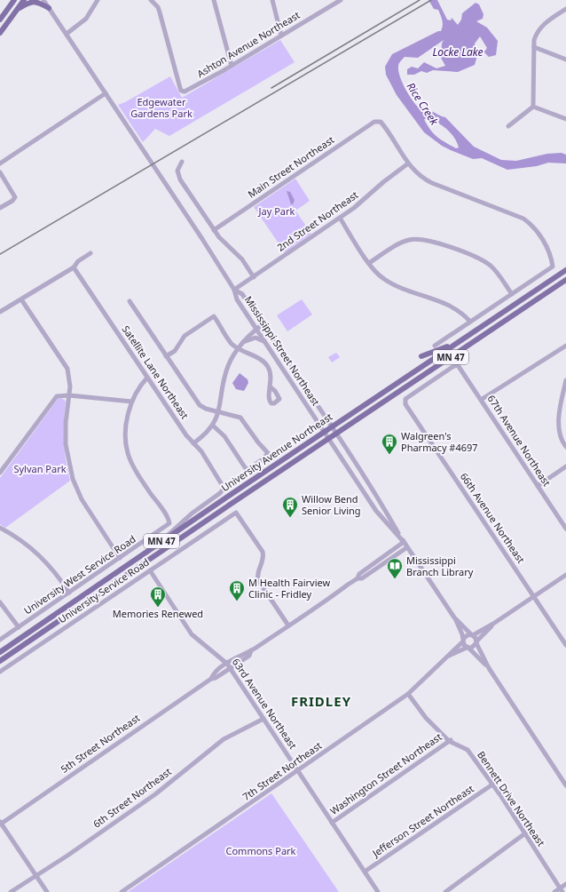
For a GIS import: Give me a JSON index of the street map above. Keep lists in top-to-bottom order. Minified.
{"streets":{"main road":["MN 47","University Avenue Northeast"],"street":["Ashton Avenue Northeast","Main Street Northeast","2nd Street Northeast","Mississippi Street Northeast","Satellite Lane Northeast","67th Avenue Northeast","66th Avenue Northeast","University West Service Road","University Service Road","63rd Avenue Northeast","5th Street Northeast","7th Street Northeast","Washington Street Northeast","6th Street Northeast","Bennett Drive Northeast","Jefferson Street Northeast"]},"crossings":[["Main Street Northeast","2nd Street Northeast"],["2nd Street Northeast","Mississippi Street Northeast"],["Mississippi Street Northeast","University Avenue Northeast"],["Mississippi Street Northeast","5th Street Northeast"],["Mississippi Street Northeast","7th Street Northeast"],["Satellite Lane Northeast","University Avenue Northeast"],["67th Avenue Northeast","66th Avenue Northeast"],["University Service Road","63rd Avenue Northeast"],["University Service Road","5th Street Northeast"],["63rd Avenue Northeast","5th Street Northeast"],["63rd Avenue Northeast","7th Street Northeast"],["63rd Avenue Northeast","Washington Street Northeast"],["63rd Avenue Northeast","6th Street Northeast"],["63rd Avenue Northeast","Jefferson Street Northeast"],["7th Street Northeast","Bennett Drive Northeast"],["Washington Street Northeast","Bennett Drive Northeast"],["Bennett Drive Northeast","Jefferson Street Northeast"]],"districts":["FRIDLEY"],"water":["Locke Lake","Rice Creek"],"parks":["Edgewater Gardens Park","Jay Park","Sylvan Park","Commons Park"],"places":{"building":["Walgreen's Pharmacy #4697","Willow Bend Senior Living","M Health Fairview Clinic - Fridley","Memories Renewed"],"library":["Mississippi Branch Library"]}}
